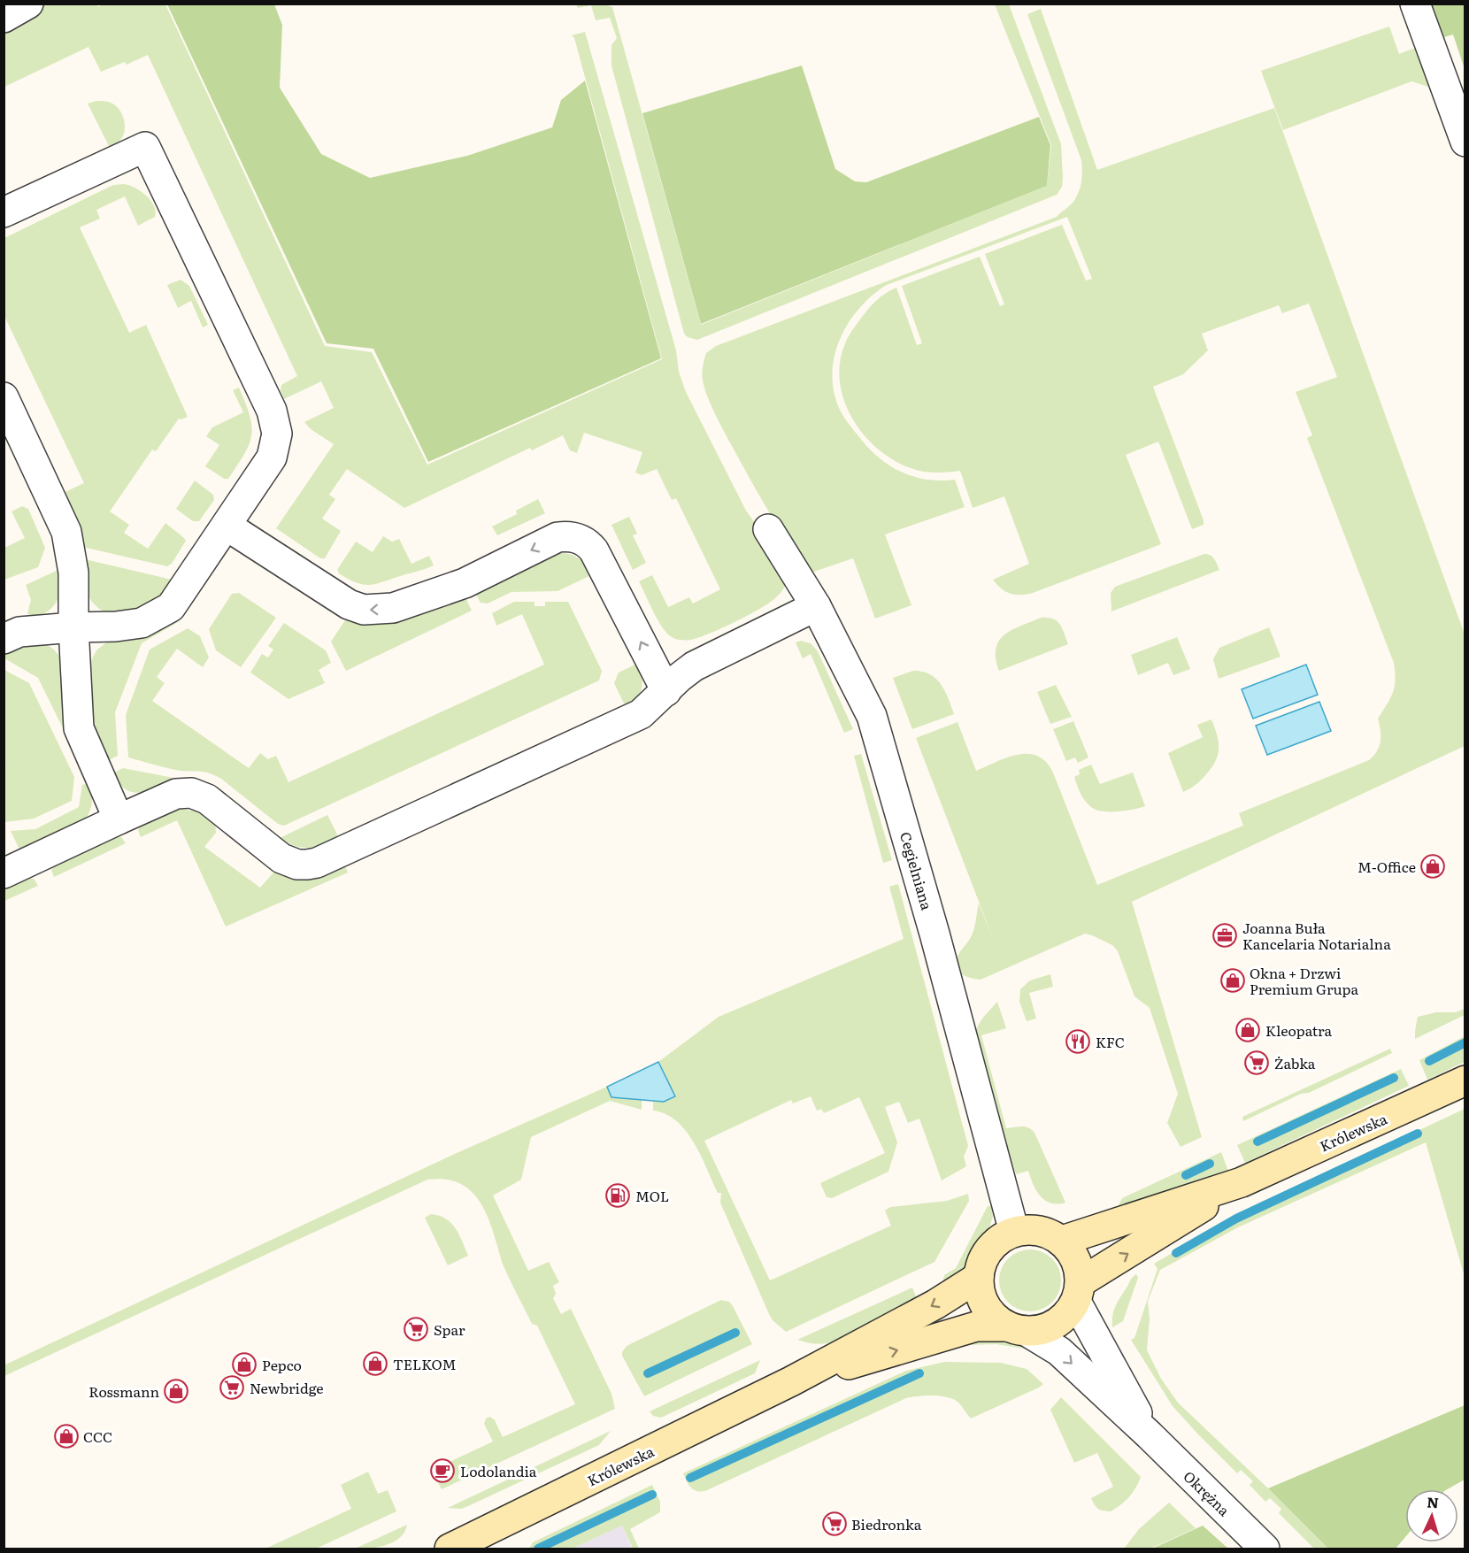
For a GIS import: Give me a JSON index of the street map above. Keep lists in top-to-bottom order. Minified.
{"streets":{"main road":["Królewska"],"street":["Cegielniana","Okrężna"]},"crossings":[["Cegielniana","Królewska"],["Cegielniana","Okrężna"],["Królewska","Okrężna"]],"places":{"shop":["M-Office","Okna + Drzwi Premium Grupa","Kleopatra","TELKOM","Pepco","Rossmann","CCC"],"office":["Joanna Buła Kancelaria Notarialna"],"restaurant":["KFC"],"supermarket":["Żabka","Spar","Newbridge","Biedronka"],"fuel station":["MOL"],"cafe":["Lodolandia"]},"north":"top"}
